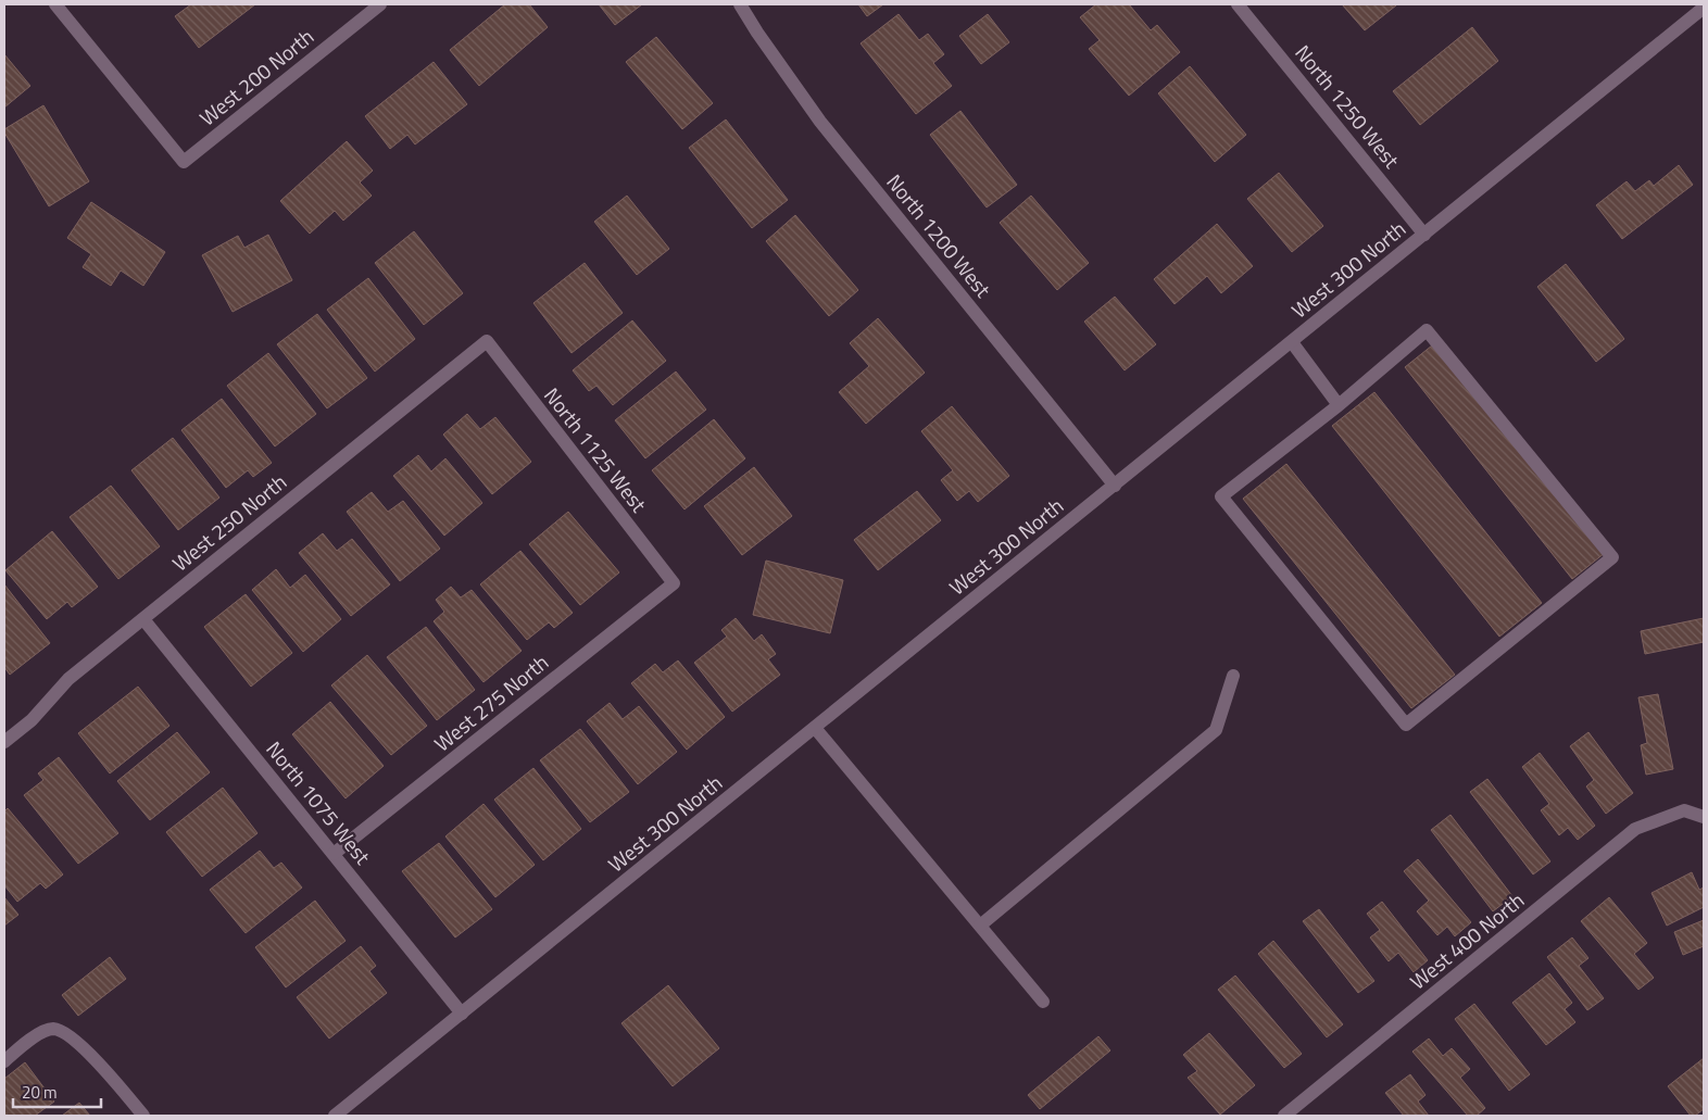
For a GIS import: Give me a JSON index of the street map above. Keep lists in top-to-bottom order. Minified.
{"streets":{"street":["West 200 North","North 1250 West","North 1200 West","West 300 North","North 1125 West","West 250 North","West 275 North","North 1075 West","West 400 North"]},"crossings":[["North 1250 West","West 300 North"],["North 1200 West","West 300 North"],["West 300 North","North 1075 West"],["North 1125 West","West 250 North"],["North 1125 West","West 275 North"],["West 250 North","North 1075 West"],["West 275 North","North 1075 West"]],"scale_bar":"20 m"}
